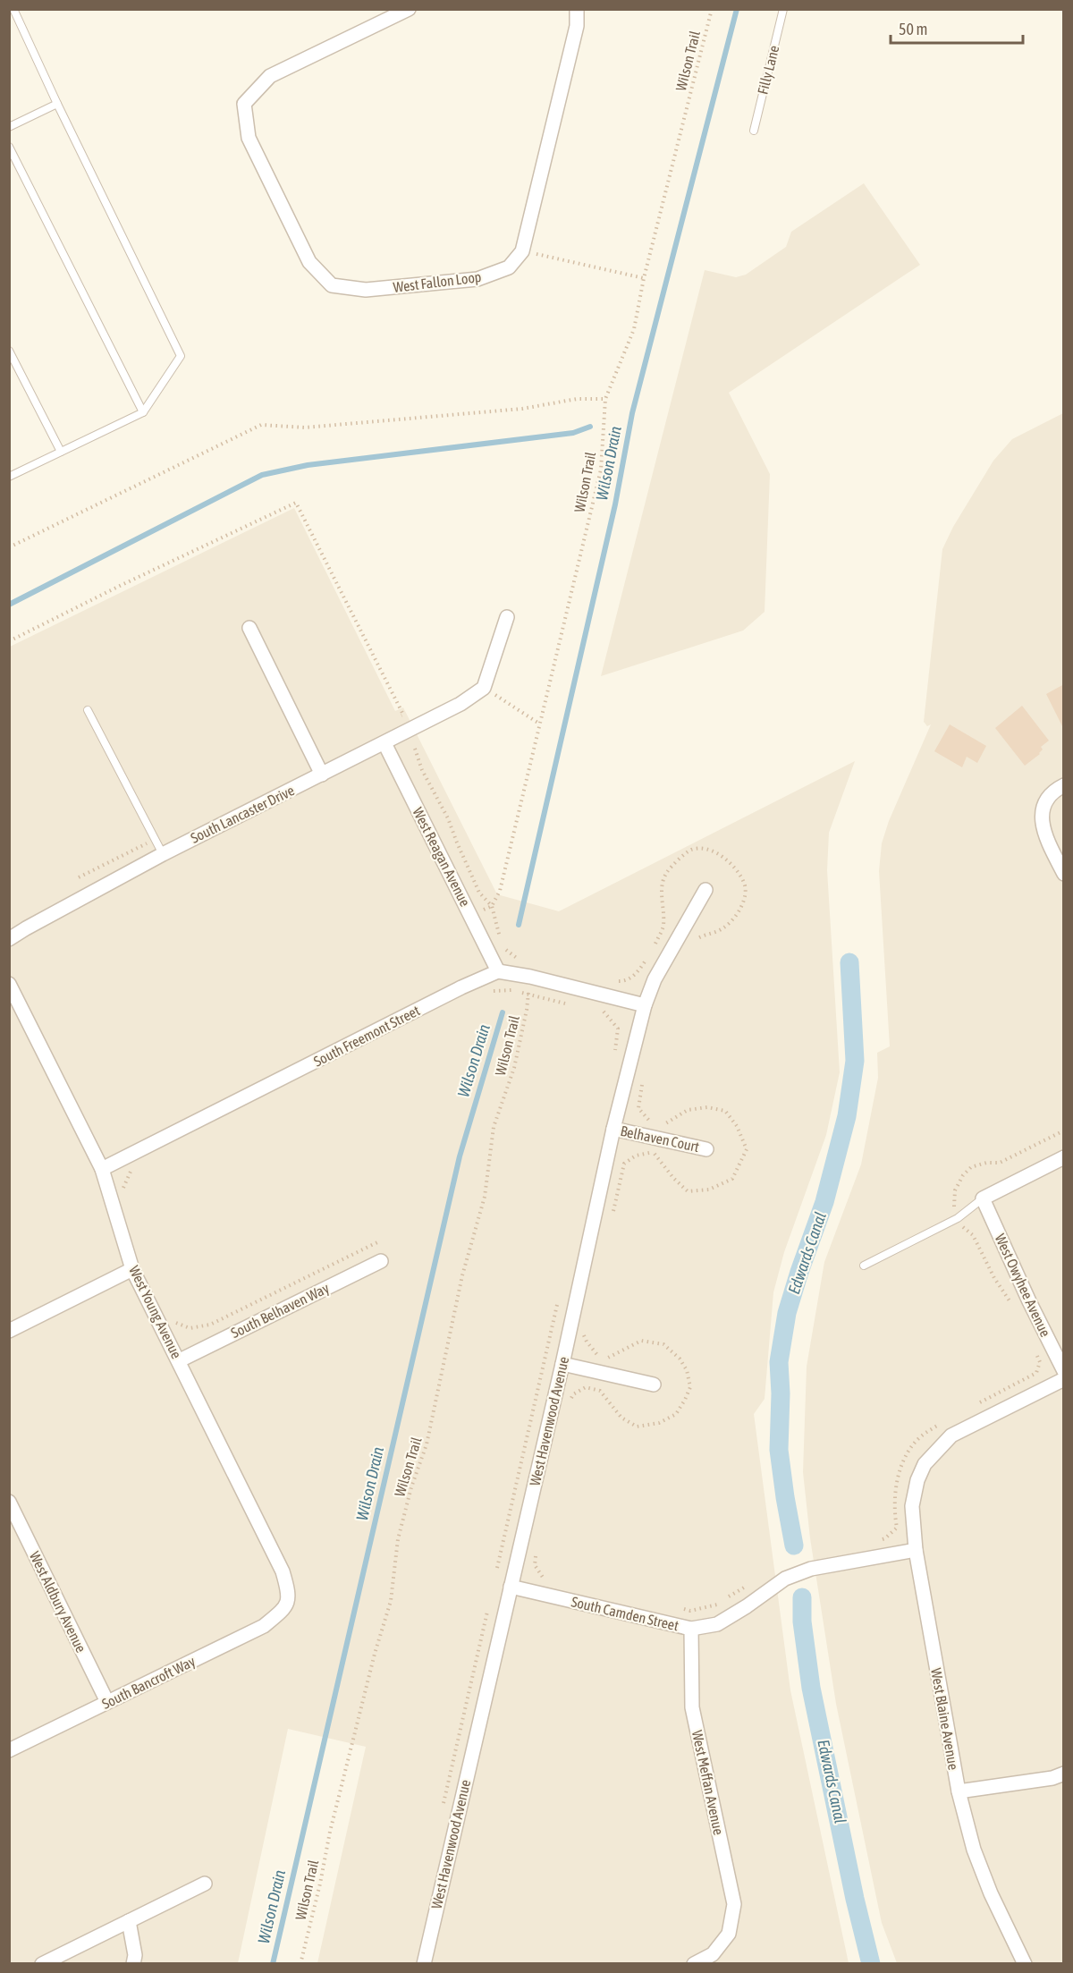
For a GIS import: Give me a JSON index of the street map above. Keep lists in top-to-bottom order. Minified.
{"streets":{"street":["West Fallon Loop","South Lancaster Drive","West Reagan Avenue","South Freemont Street","Belhaven Court","West Owyhee Avenue","South Belhaven Way","West Young Avenue","West Havenwood Avenue","West Aldbury Avenue","South Camden Street","South Bancroft Way","West Blaine Avenue","West Meffan Avenue"],"lane":["Filly Lane"],"path":["Wilson Trail"]},"crossings":[["South Lancaster Drive","West Reagan Avenue"],["West Reagan Avenue","South Freemont Street"],["South Freemont Street","West Young Avenue"],["Belhaven Court","West Havenwood Avenue"],["South Belhaven Way","West Young Avenue"],["West Young Avenue","South Bancroft Way"],["West Havenwood Avenue","South Camden Street"],["West Aldbury Avenue","South Bancroft Way"],["South Camden Street","West Blaine Avenue"],["South Camden Street","West Meffan Avenue"]],"water":["Wilson Drain","Edwards Canal"],"scale_bar":"50 m"}
